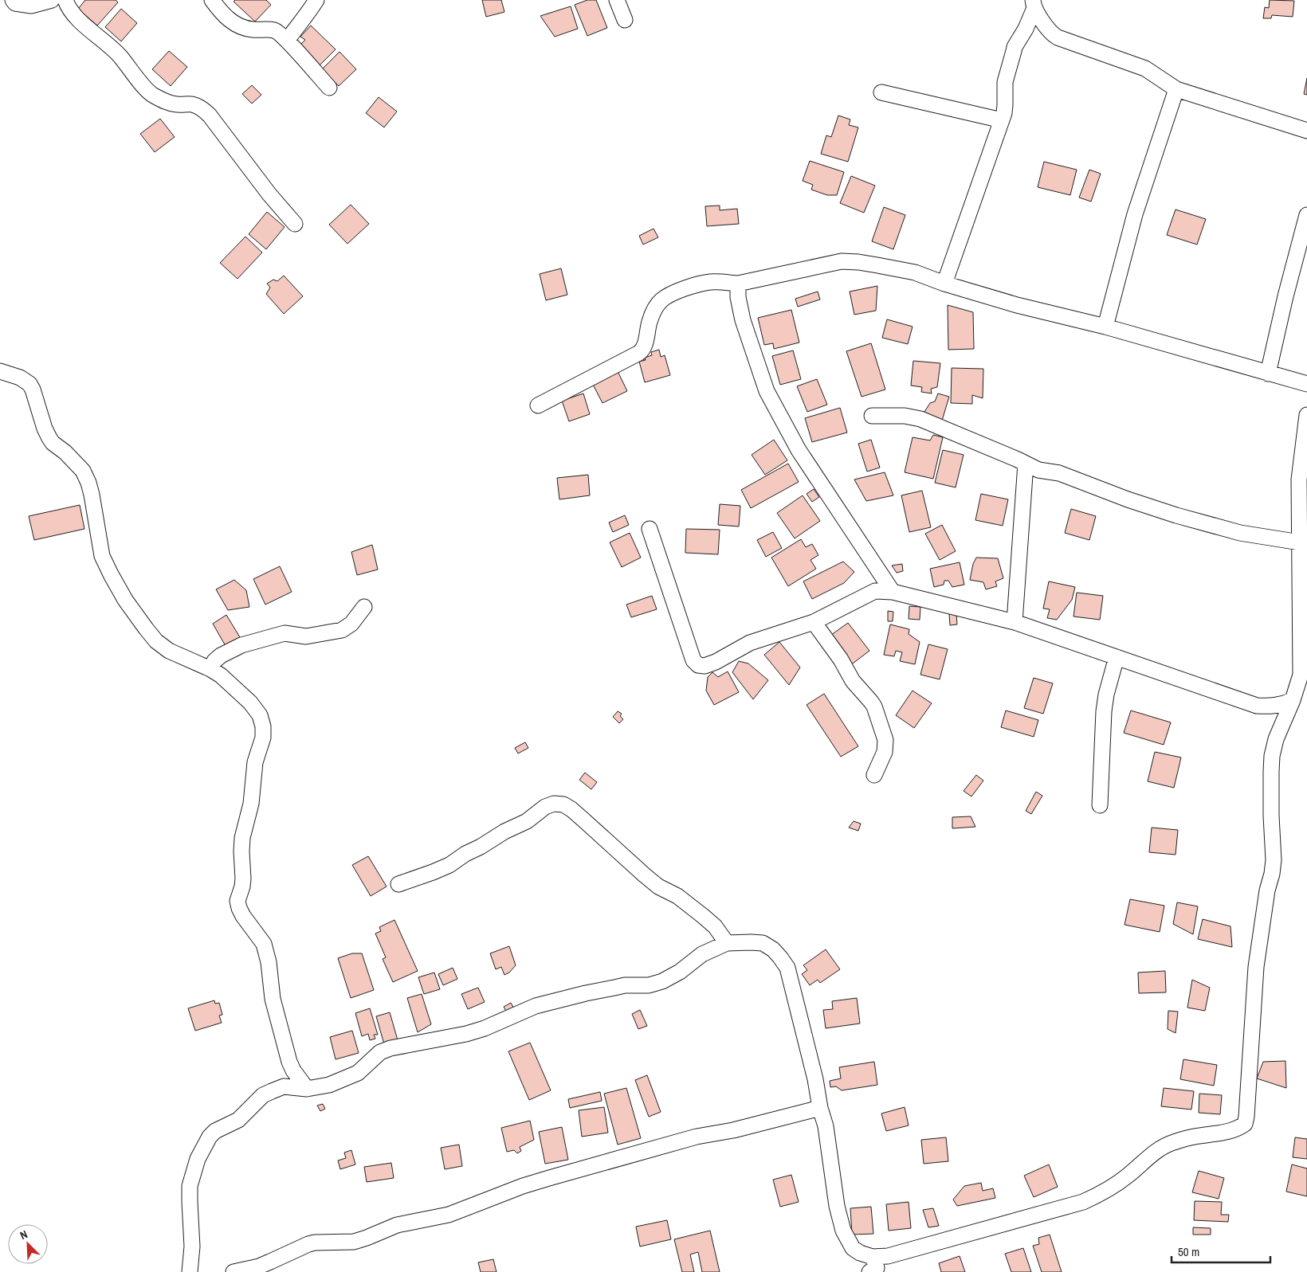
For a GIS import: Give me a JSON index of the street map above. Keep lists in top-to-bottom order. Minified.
{"scale_bar":"50 m","north":"top left"}
